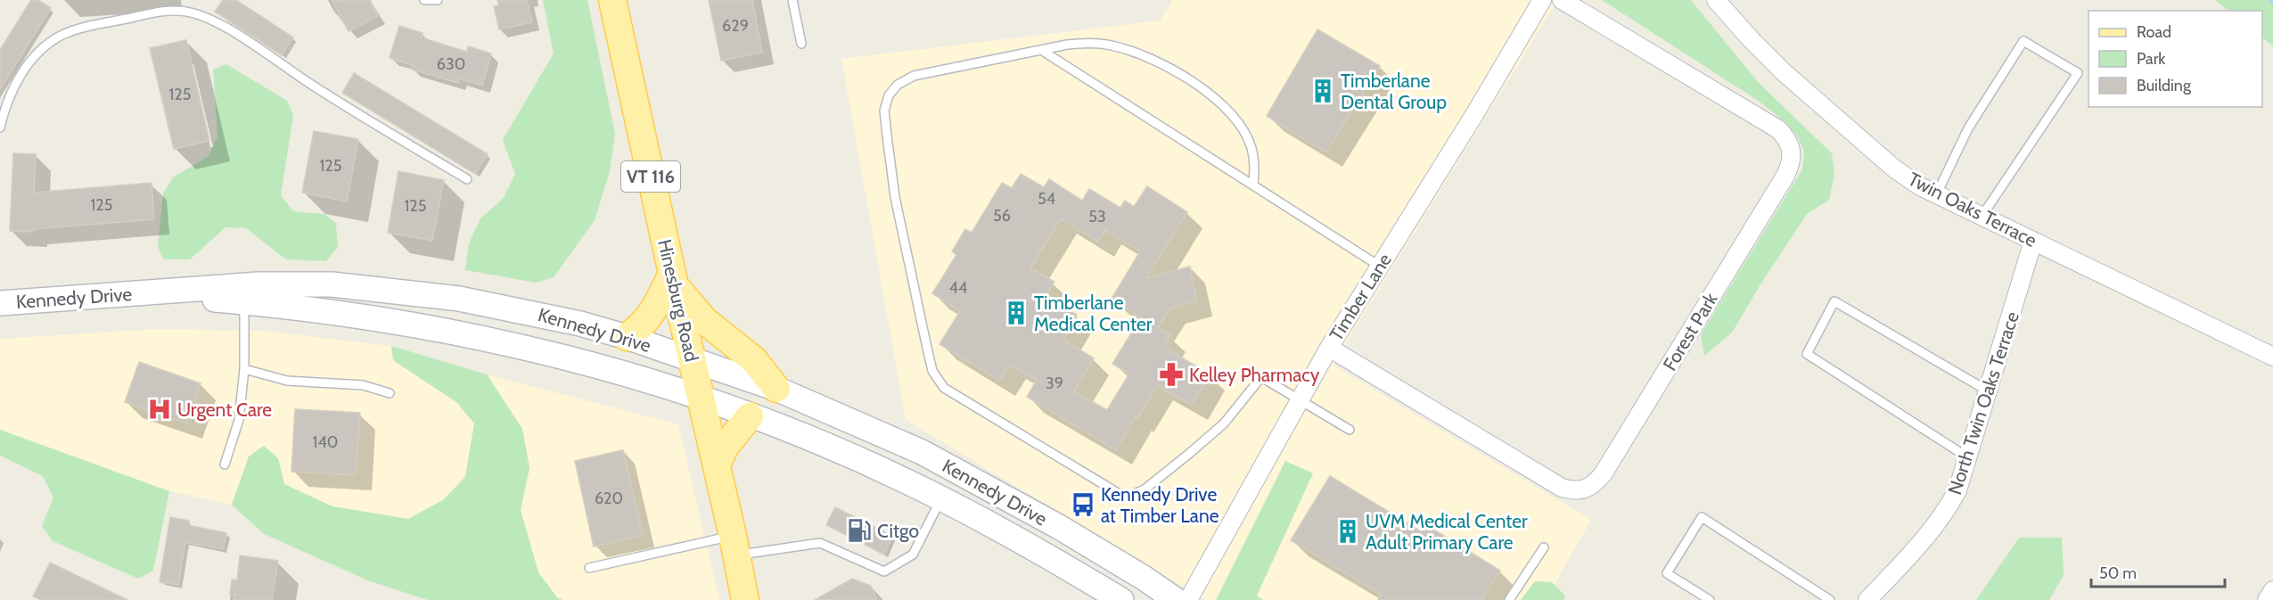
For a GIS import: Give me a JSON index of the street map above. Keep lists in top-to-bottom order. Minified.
{"streets":{"main road":["VT 116","Kennedy Drive","Hinesburg Road"],"street":["Twin Oaks Terrace","Timber Lane","Forest Park","North Twin Oaks Terrace"]},"crossings":[["Twin Oaks Terrace","North Twin Oaks Terrace"],["Timber Lane","Forest Park"],["Kennedy Drive","Hinesburg Road"]],"places":{"building":["Timberlane Dental Group","Timberlane Medical Center","UVM Medical Center Adult Primary Care"],"pharmacy":["Kelley Pharmacy"],"hospital":["Urgent Care"],"bus stop":["Kennedy Drive at Timber Lane"],"fuel station":["Citgo"]},"house_numbers":["629","630","125","125","54","125","125","56","53","44","39","140","620"],"legend":["Road","Park","Building"],"scale_bar":"50 m"}
